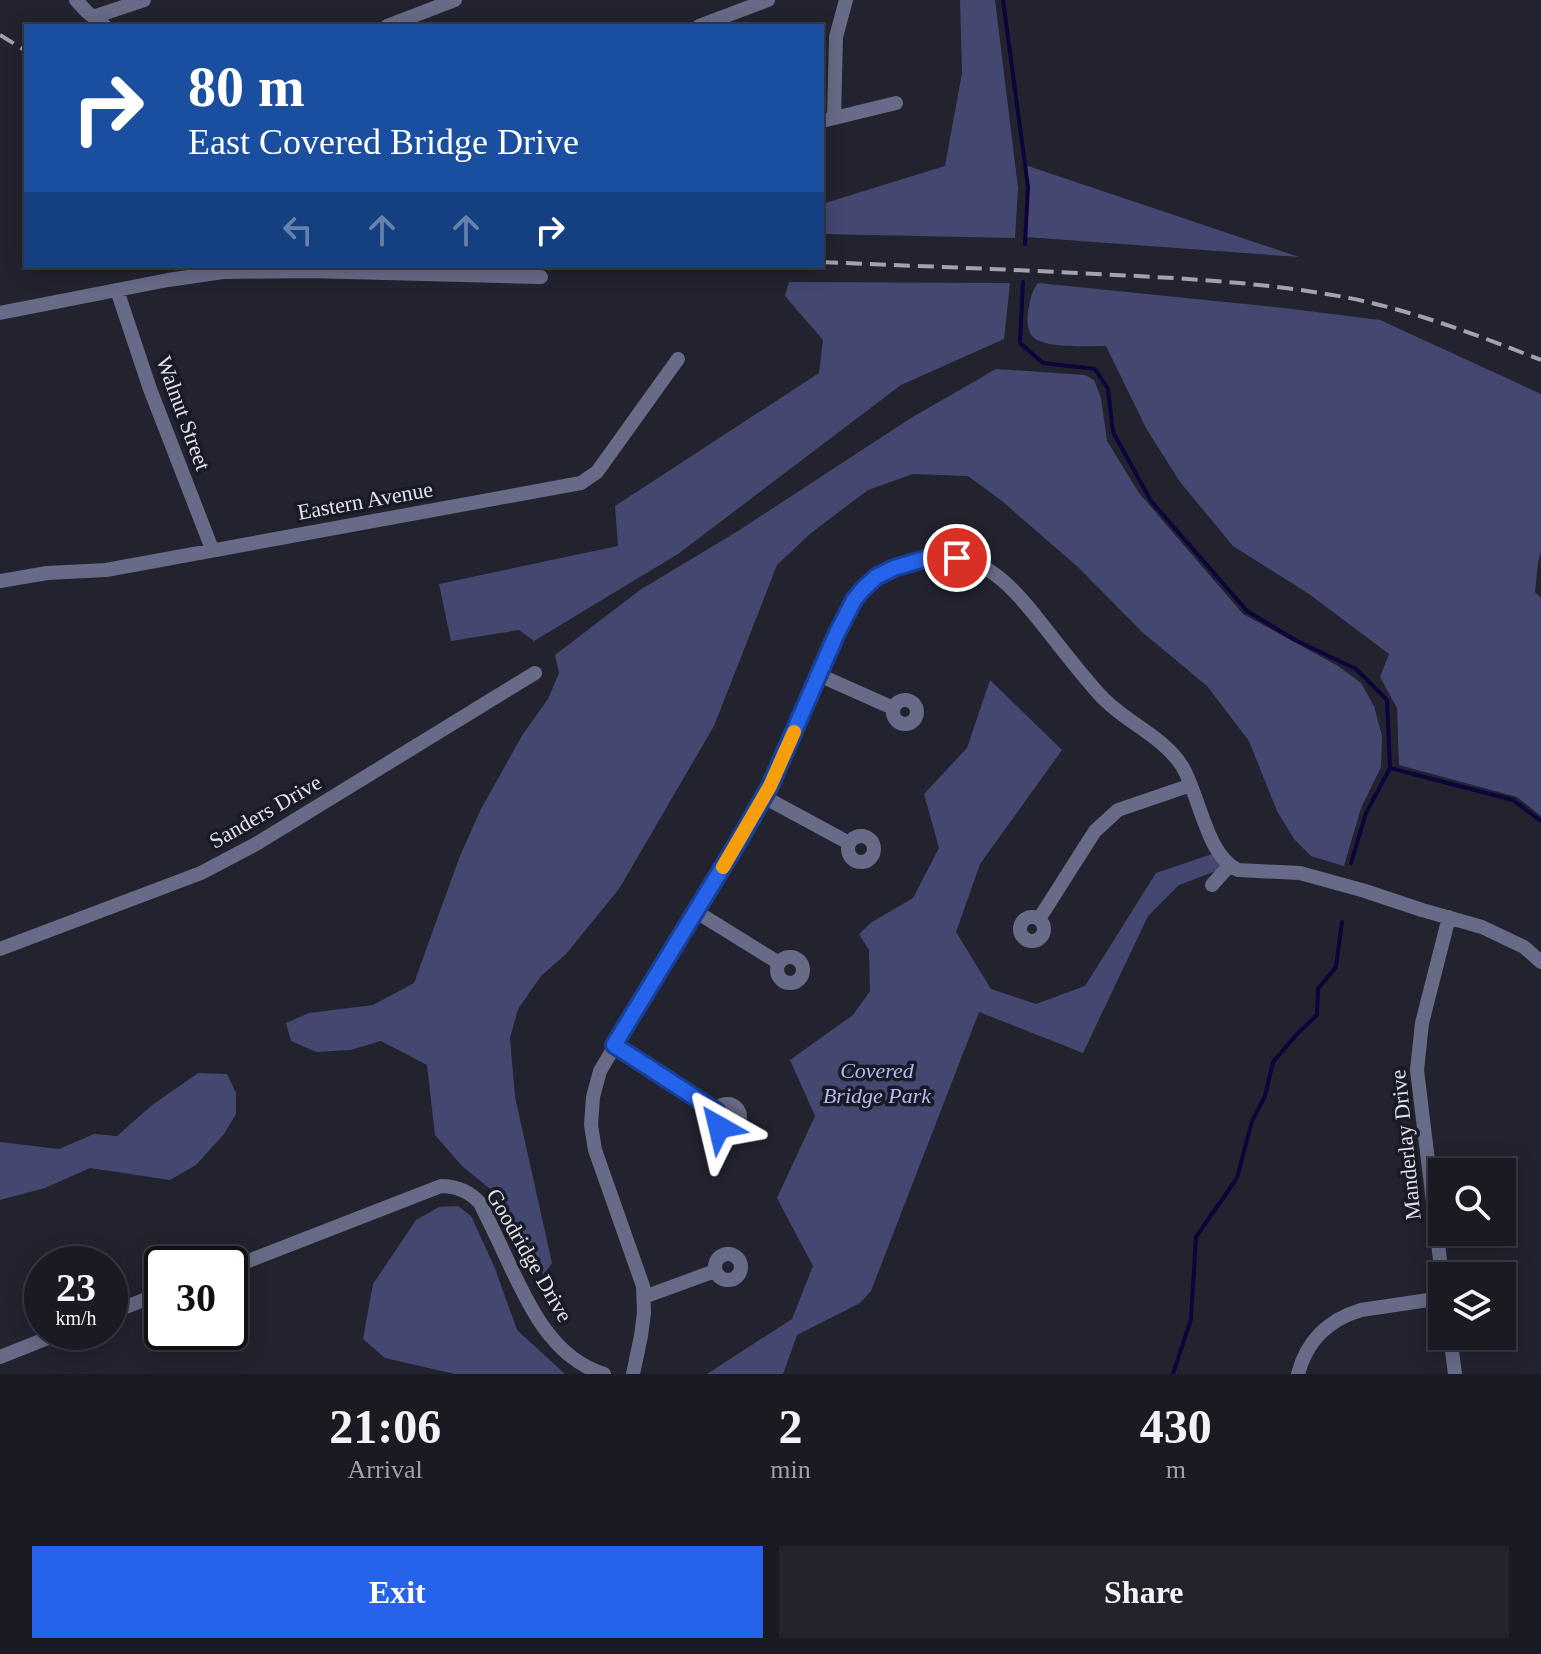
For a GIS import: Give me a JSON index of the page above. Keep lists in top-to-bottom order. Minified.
{"streets":{"street":["Walnut Street","Eastern Avenue","Sanders Drive","Manderlay Drive","Goodridge Drive"]},"crossings":[["Walnut Street","Eastern Avenue"]],"parks":["Covered Bridge Park"],"page":{"turn":["80 m","East Covered Bridge Drive"],"speed":"23 km/h","limit":"30","eta":["21:06","Arrival","2","min","430","m"],"buttons":["Exit","Share"]}}
